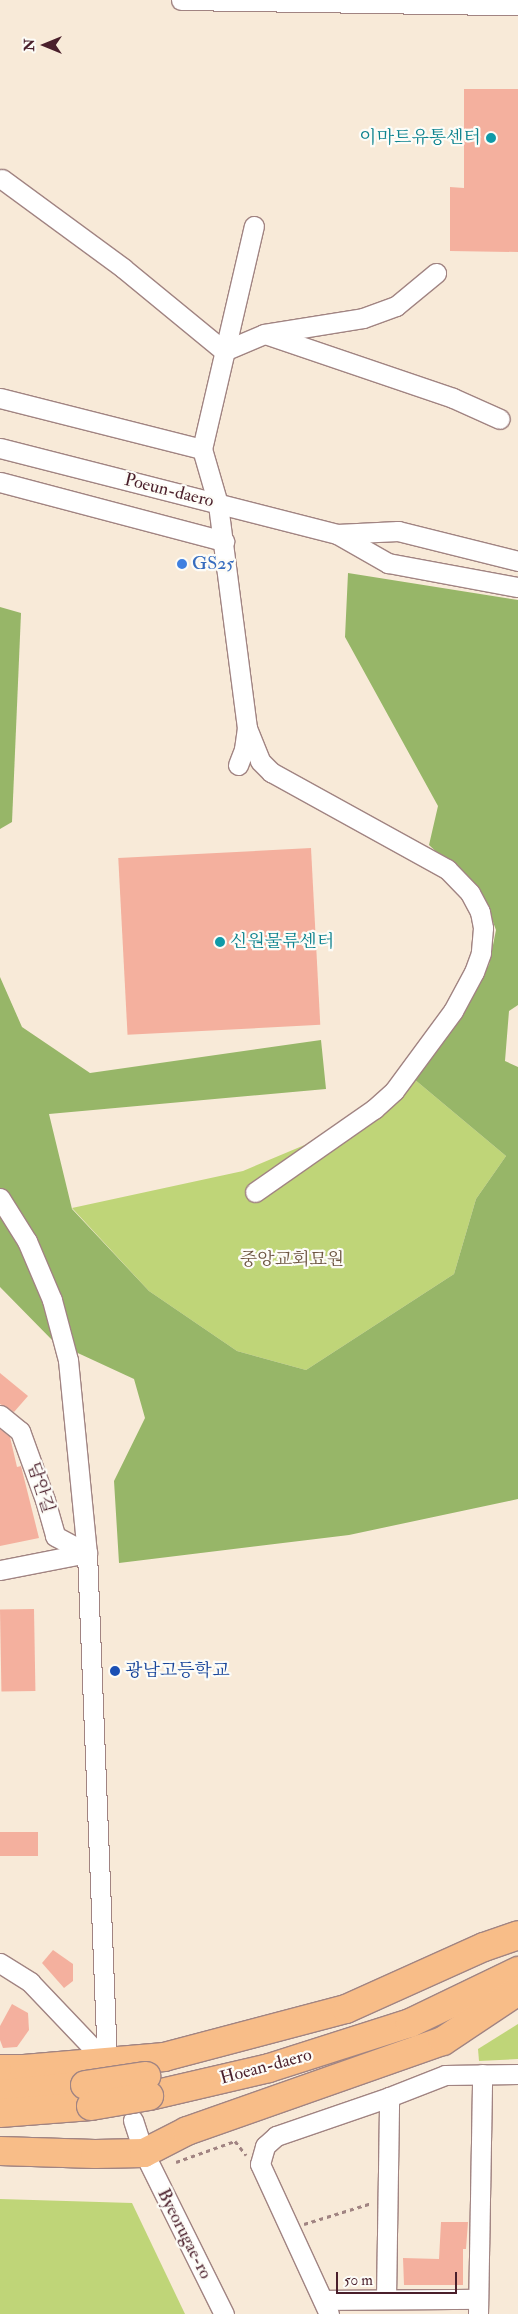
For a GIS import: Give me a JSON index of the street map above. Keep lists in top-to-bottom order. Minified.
{"streets":{"highway":["Hoean-daero"],"street":["Poeun-daero","담안길","Byeorugae-ro"]},"parks":["중앙교회묘원"],"places":["이마트유통센터","GS25","신원물류센터","광남고등학교"],"scale_bar":"50 m","north":"left"}
